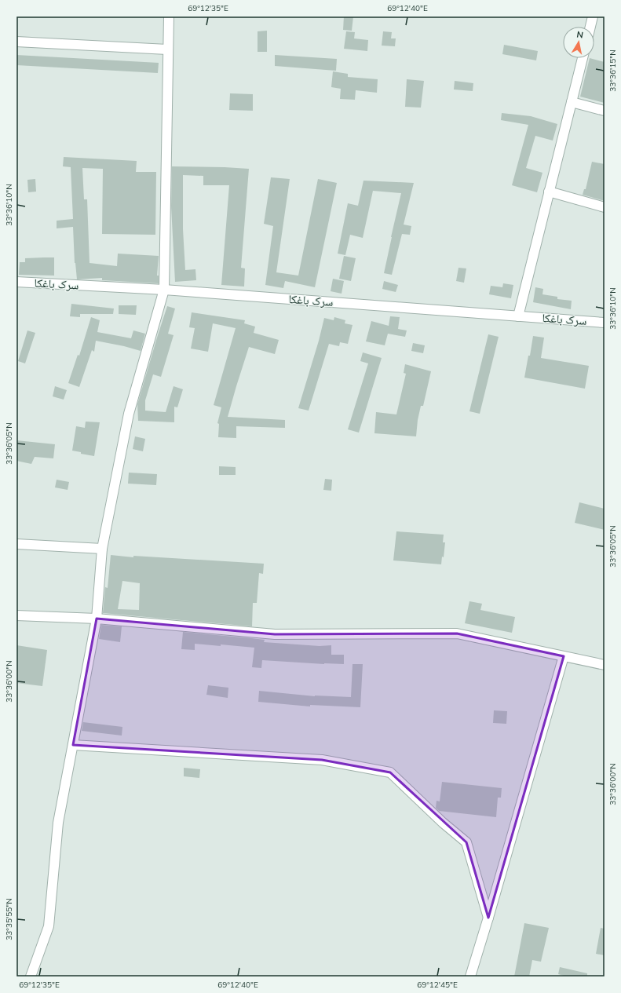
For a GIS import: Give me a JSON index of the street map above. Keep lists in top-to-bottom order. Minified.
{"streets":{"street":["سرک باغکا"]},"north":"top","coordinates":["69°12'35\"E","69°12'40\"E","33°36'15\"N","33°36'10\"N","33°36'05\"N","33°36'00\"N","33°35'55\"N","69°12'45\"E"]}
